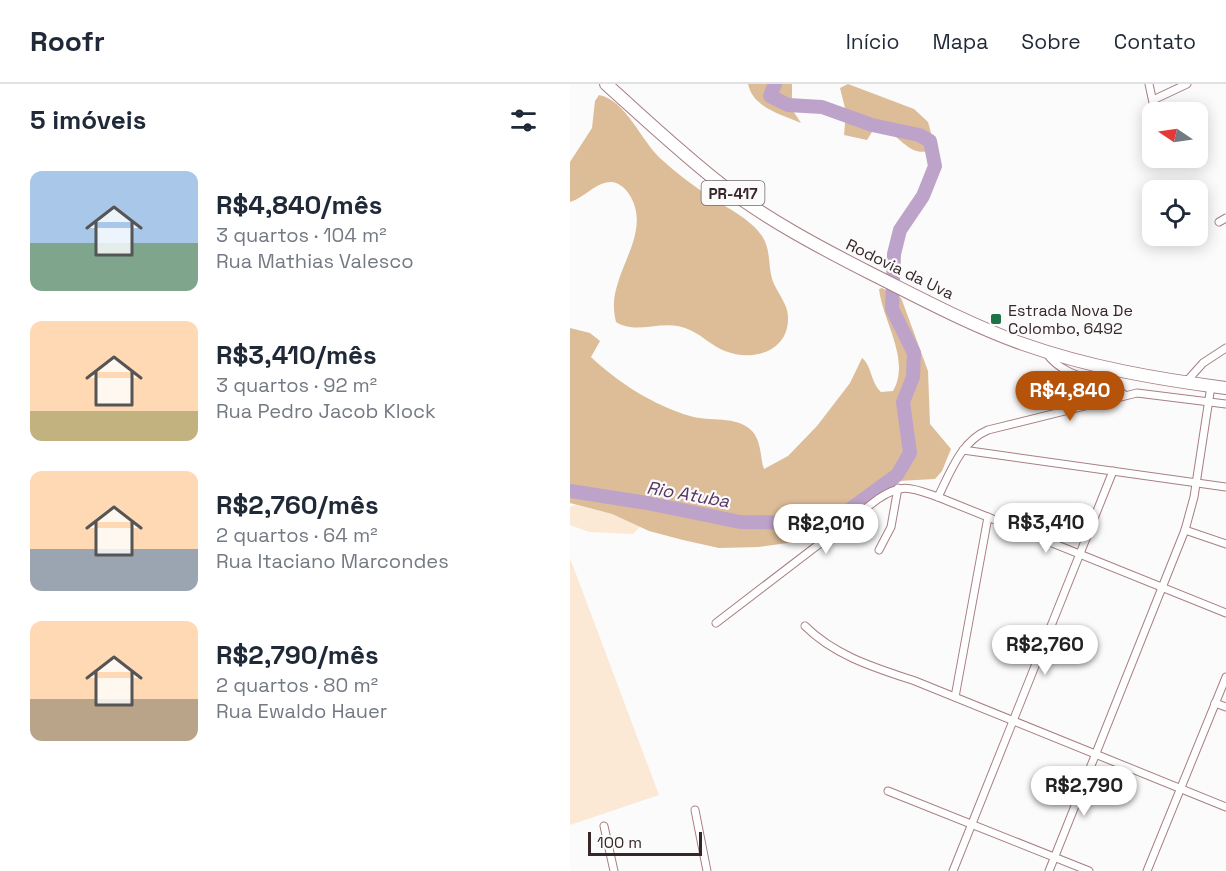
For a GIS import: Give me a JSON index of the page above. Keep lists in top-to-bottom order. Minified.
{"streets":{"highway":["PR-417","Rodovia da Uva"]},"water":["Rio Atuba"],"places":{"transit":["Estrada Nova De Colombo, 6492"]},"scale_bar":"100 m","north":"left","page":{"header":"Roofr","nav":["Início","Mapa","Sobre","Contato"],"heading":"5 imóveis","list":[{"name":"R$4,840/mês","note":"3 quartos · 104 m² · Rua Mathias Valesco"},{"name":"R$3,410/mês","note":"3 quartos · 92 m² · Rua Pedro Jacob Klock"},{"name":"R$2,760/mês","note":"2 quartos · 64 m² · Rua Itaciano Marcondes"},{"name":"R$2,790/mês","note":"2 quartos · 80 m² · Rua Ewaldo Hauer"}],"price":["R$4,840","R$3,410","R$2,010","R$2,760","R$2,790"],"scale":"100 m"}}
